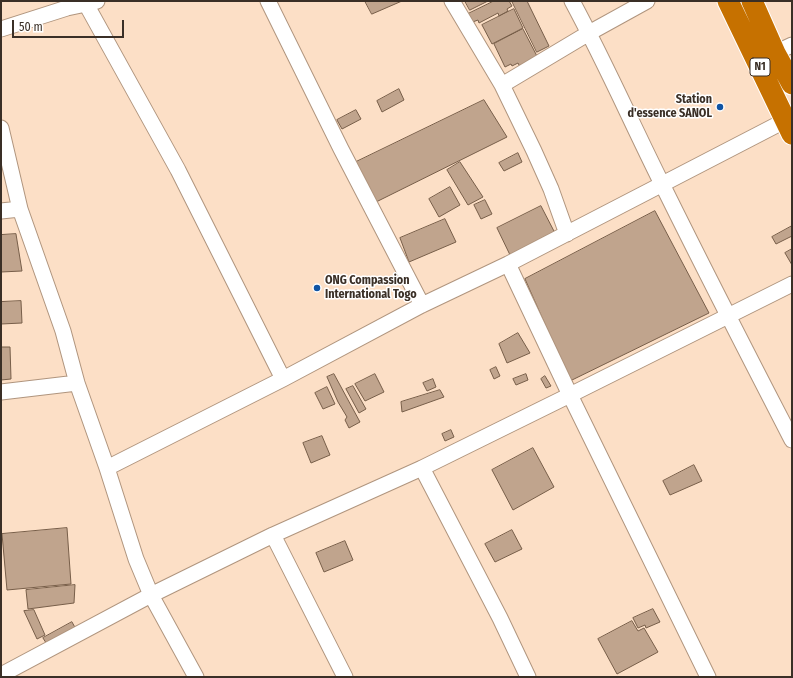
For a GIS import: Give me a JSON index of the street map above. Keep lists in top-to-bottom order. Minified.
{"streets":{"highway":["N1"]},"places":["Station d'essence SANOL","ONG Compassion International Togo"],"scale_bar":"50 m"}
